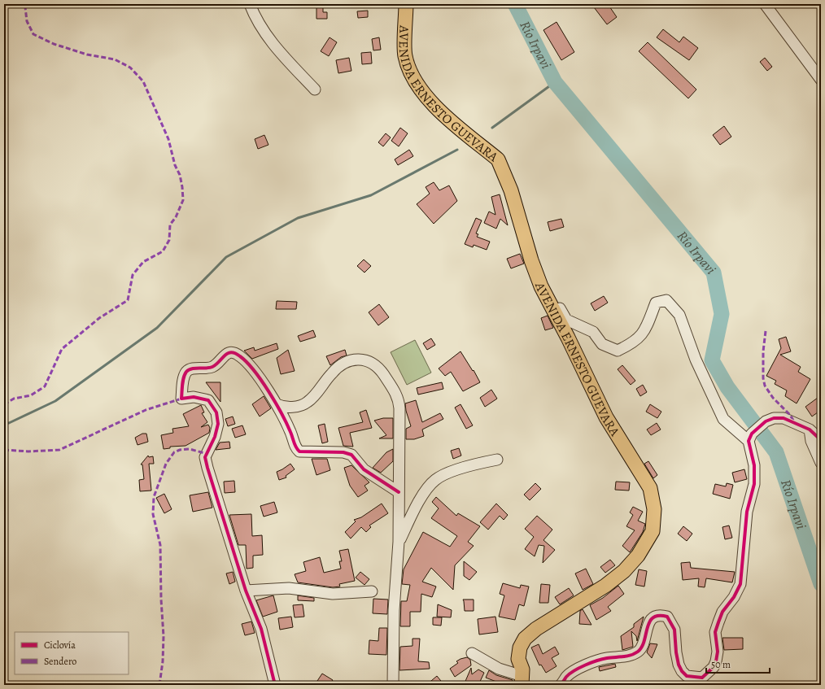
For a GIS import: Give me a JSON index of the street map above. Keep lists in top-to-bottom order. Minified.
{"streets":{"main road":["AVENIDA ERNESTO GUEVARA"]},"water":["Río Irpavi"],"legend":["Ciclovía","Sendero"],"scale_bar":"50 m"}
